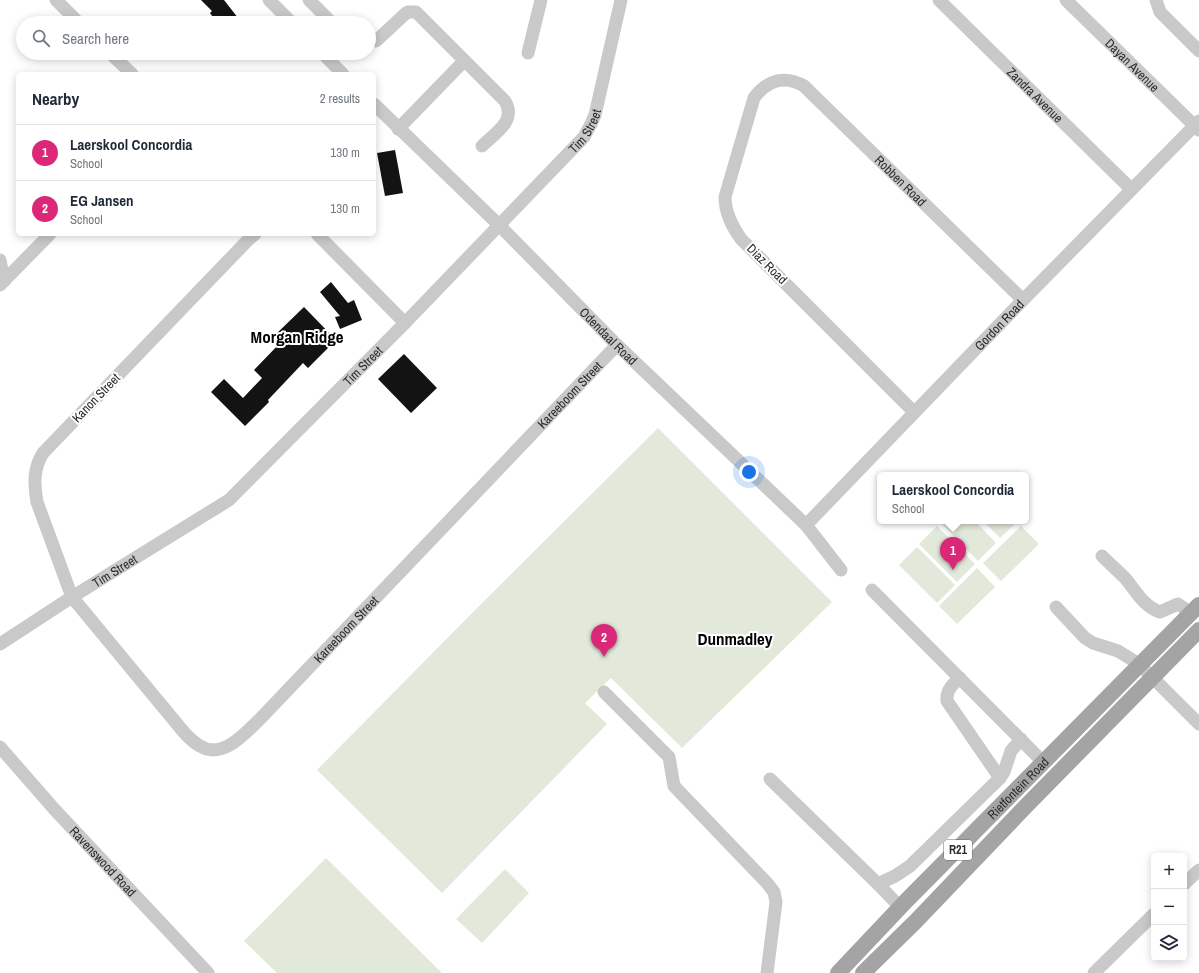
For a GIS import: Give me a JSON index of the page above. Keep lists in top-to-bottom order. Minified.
{"streets":{"main road":["Rietfontein Road","R21"],"street":["Dayan Avenue","Zandra Avenue","Tim Street","Robben Road","Diaz Road","Gordon Road","Odendaal Road","Kareeboom Street","Kanon Street","Ravenswood Road"]},"crossings":[["Dayan Avenue","Gordon Road"],["Zandra Avenue","Gordon Road"],["Tim Street","Odendaal Road"],["Tim Street","Kareeboom Street"],["Tim Street","Kanon Street"],["Robben Road","Diaz Road"],["Robben Road","Gordon Road"],["Diaz Road","Gordon Road"],["Gordon Road","Odendaal Road"],["Odendaal Road","Kareeboom Street"],["Kareeboom Street","Kanon Street"]],"districts":["Morgan Ridge","Dunmadley"],"page":{"search":"Search here","heading":["Nearby","2 results"],"list":[{"mark":"1","name":"Laerskool Concordia","note":"School","value":"130 m"},{"mark":"2","name":"EG Jansen","note":"School","value":"130 m"}],"popup":["Laerskool Concordia","School"],"pins":["1","2"],"map_buttons":["+","−"]}}
